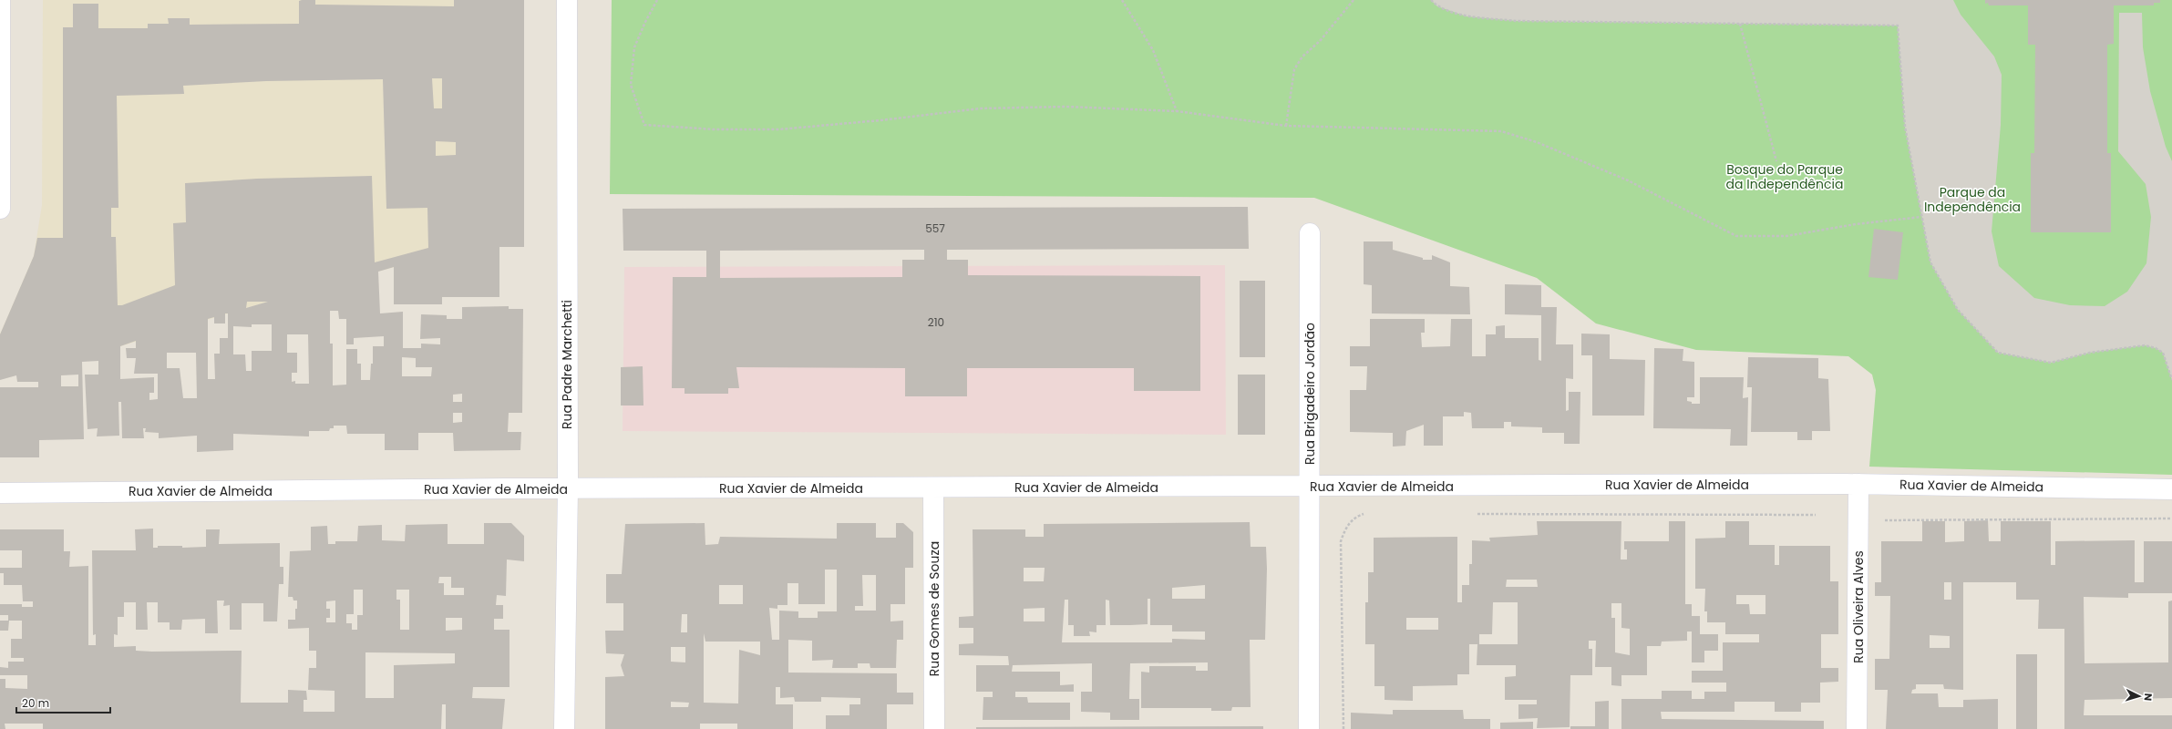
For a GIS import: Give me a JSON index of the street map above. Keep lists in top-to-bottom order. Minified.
{"streets":{"street":["Rua Padre Marchetti","Rua Brigadeiro Jordão","Rua Xavier de Almeida","Rua Oliveira Alves","Rua Gomes de Souza"]},"crossings":[["Rua Padre Marchetti","Rua Xavier de Almeida"],["Rua Brigadeiro Jordão","Rua Xavier de Almeida"],["Rua Xavier de Almeida","Rua Oliveira Alves"],["Rua Xavier de Almeida","Rua Gomes de Souza"]],"parks":["Bosque do Parque da Independência","Parque da Independência"],"house_numbers":["557","210"],"scale_bar":"20 m","north":"right"}
